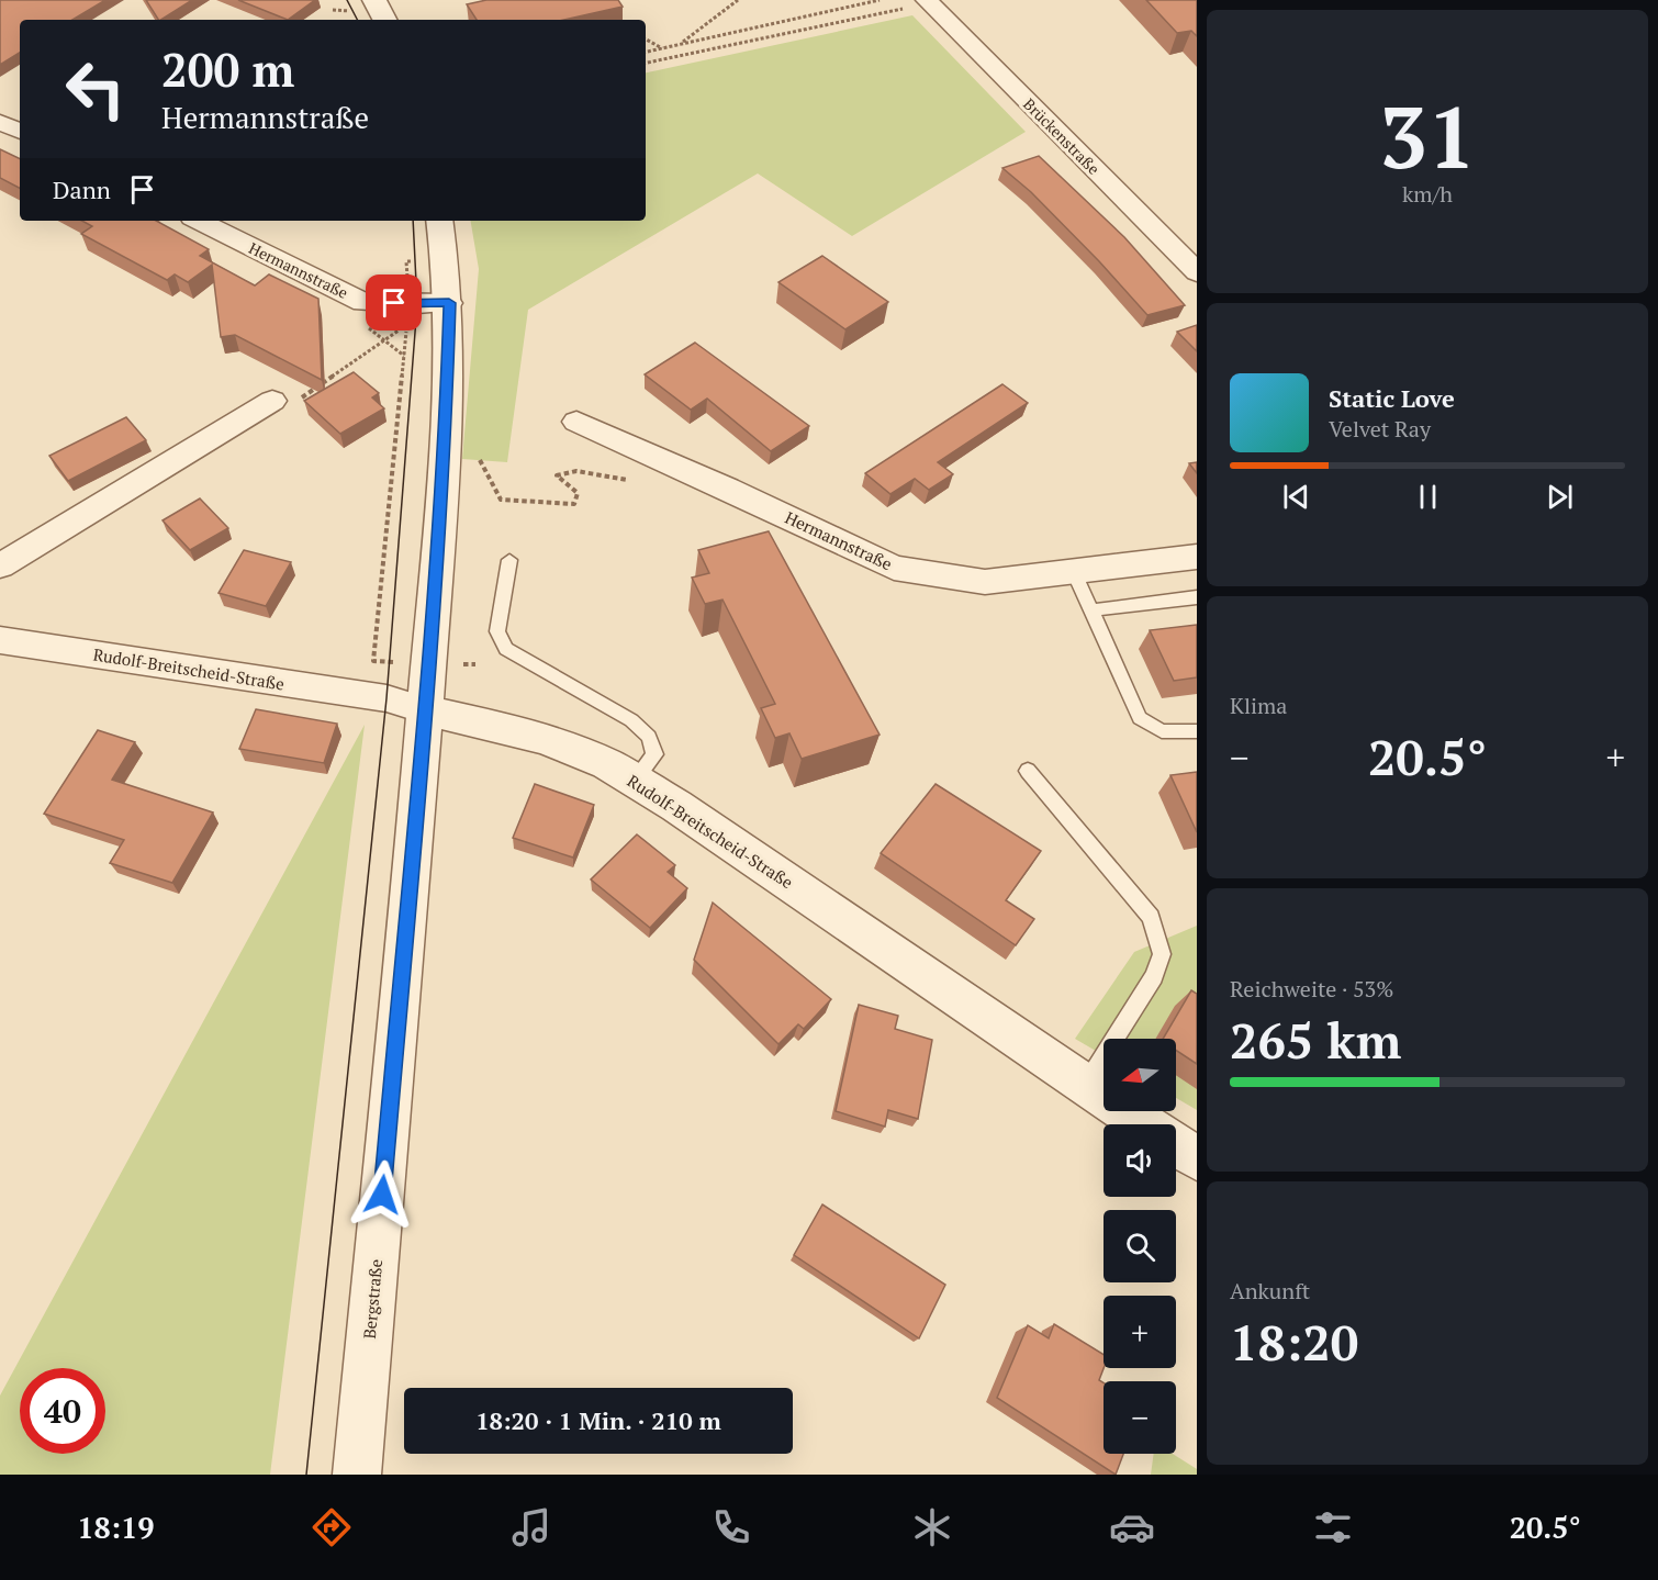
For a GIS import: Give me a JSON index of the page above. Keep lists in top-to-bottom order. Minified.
{"streets":{"street":["Brückenstraße","Hermannstraße","Rudolf-Breitscheid-Straße","Bergstraße"]},"crossings":[["Hermannstraße","Bergstraße"],["Rudolf-Breitscheid-Straße","Bergstraße"]],"north":"left","page":{"tile":[["31","km/h"],"Klima",["Reichweite · 53%","265 km"],["Ankunft","18:20"]],"turn":["200 m","Hermannstraße"],"then":"Dann","song":["Static Love","Velvet Ray"],"heat":["−","20.5°","+"],"map_buttons":["+","−"],"limit":"40","trip":"18:20 · 1 Min. · 210 m","tabs":["18:19","20.5°"]}}
